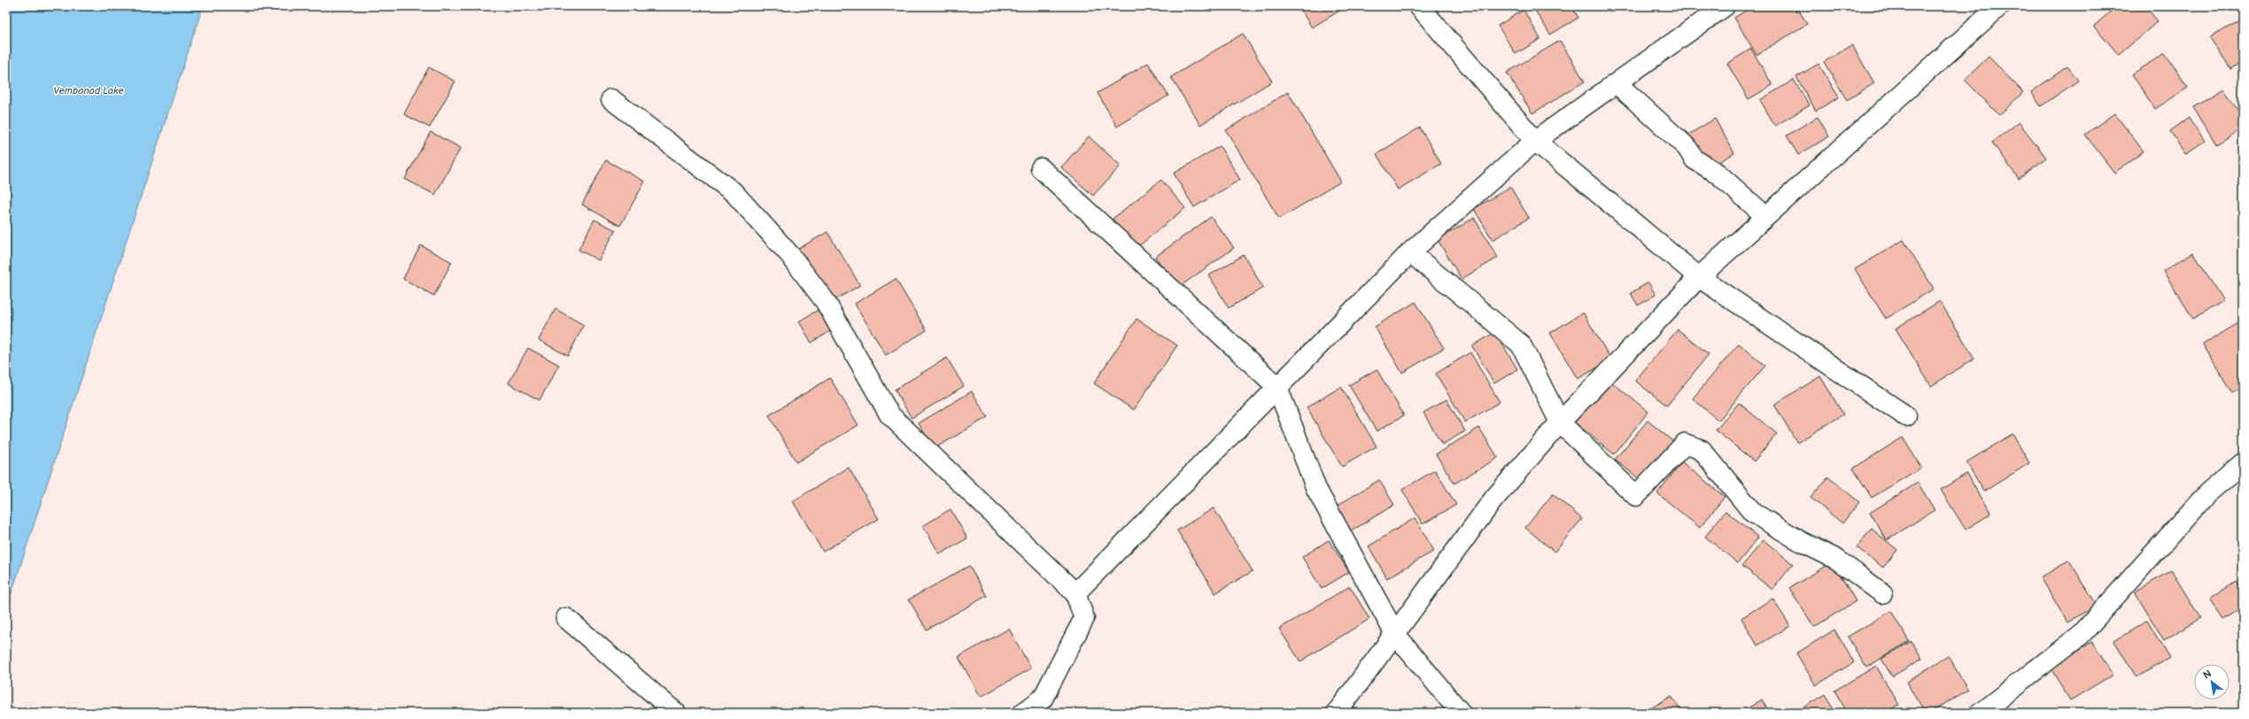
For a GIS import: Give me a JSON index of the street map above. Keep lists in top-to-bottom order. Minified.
{"water":["Vembanad Lake"],"north":"top left"}
